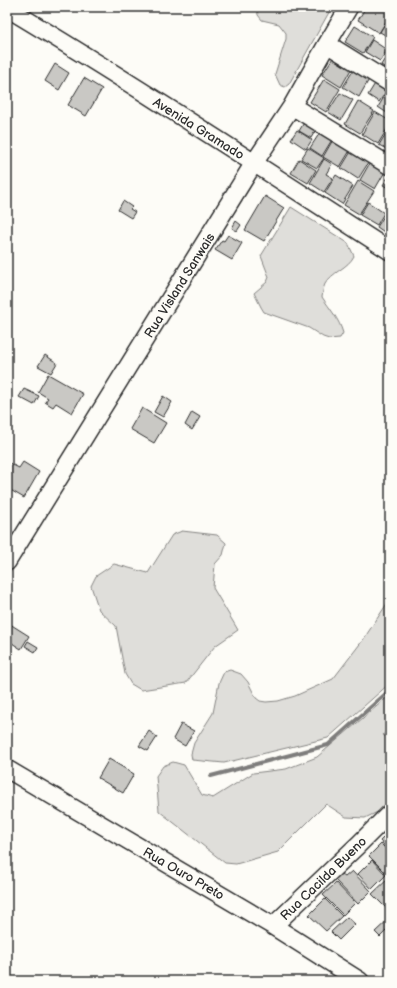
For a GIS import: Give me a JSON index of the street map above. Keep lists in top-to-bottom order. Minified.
{"streets":{"street":["Avenida Gramado","Rua Visland Sanwais","Rua Ouro Preto","Rua Cacilda Bueno"]},"crossings":[["Avenida Gramado","Rua Visland Sanwais"],["Rua Ouro Preto","Rua Cacilda Bueno"]]}
